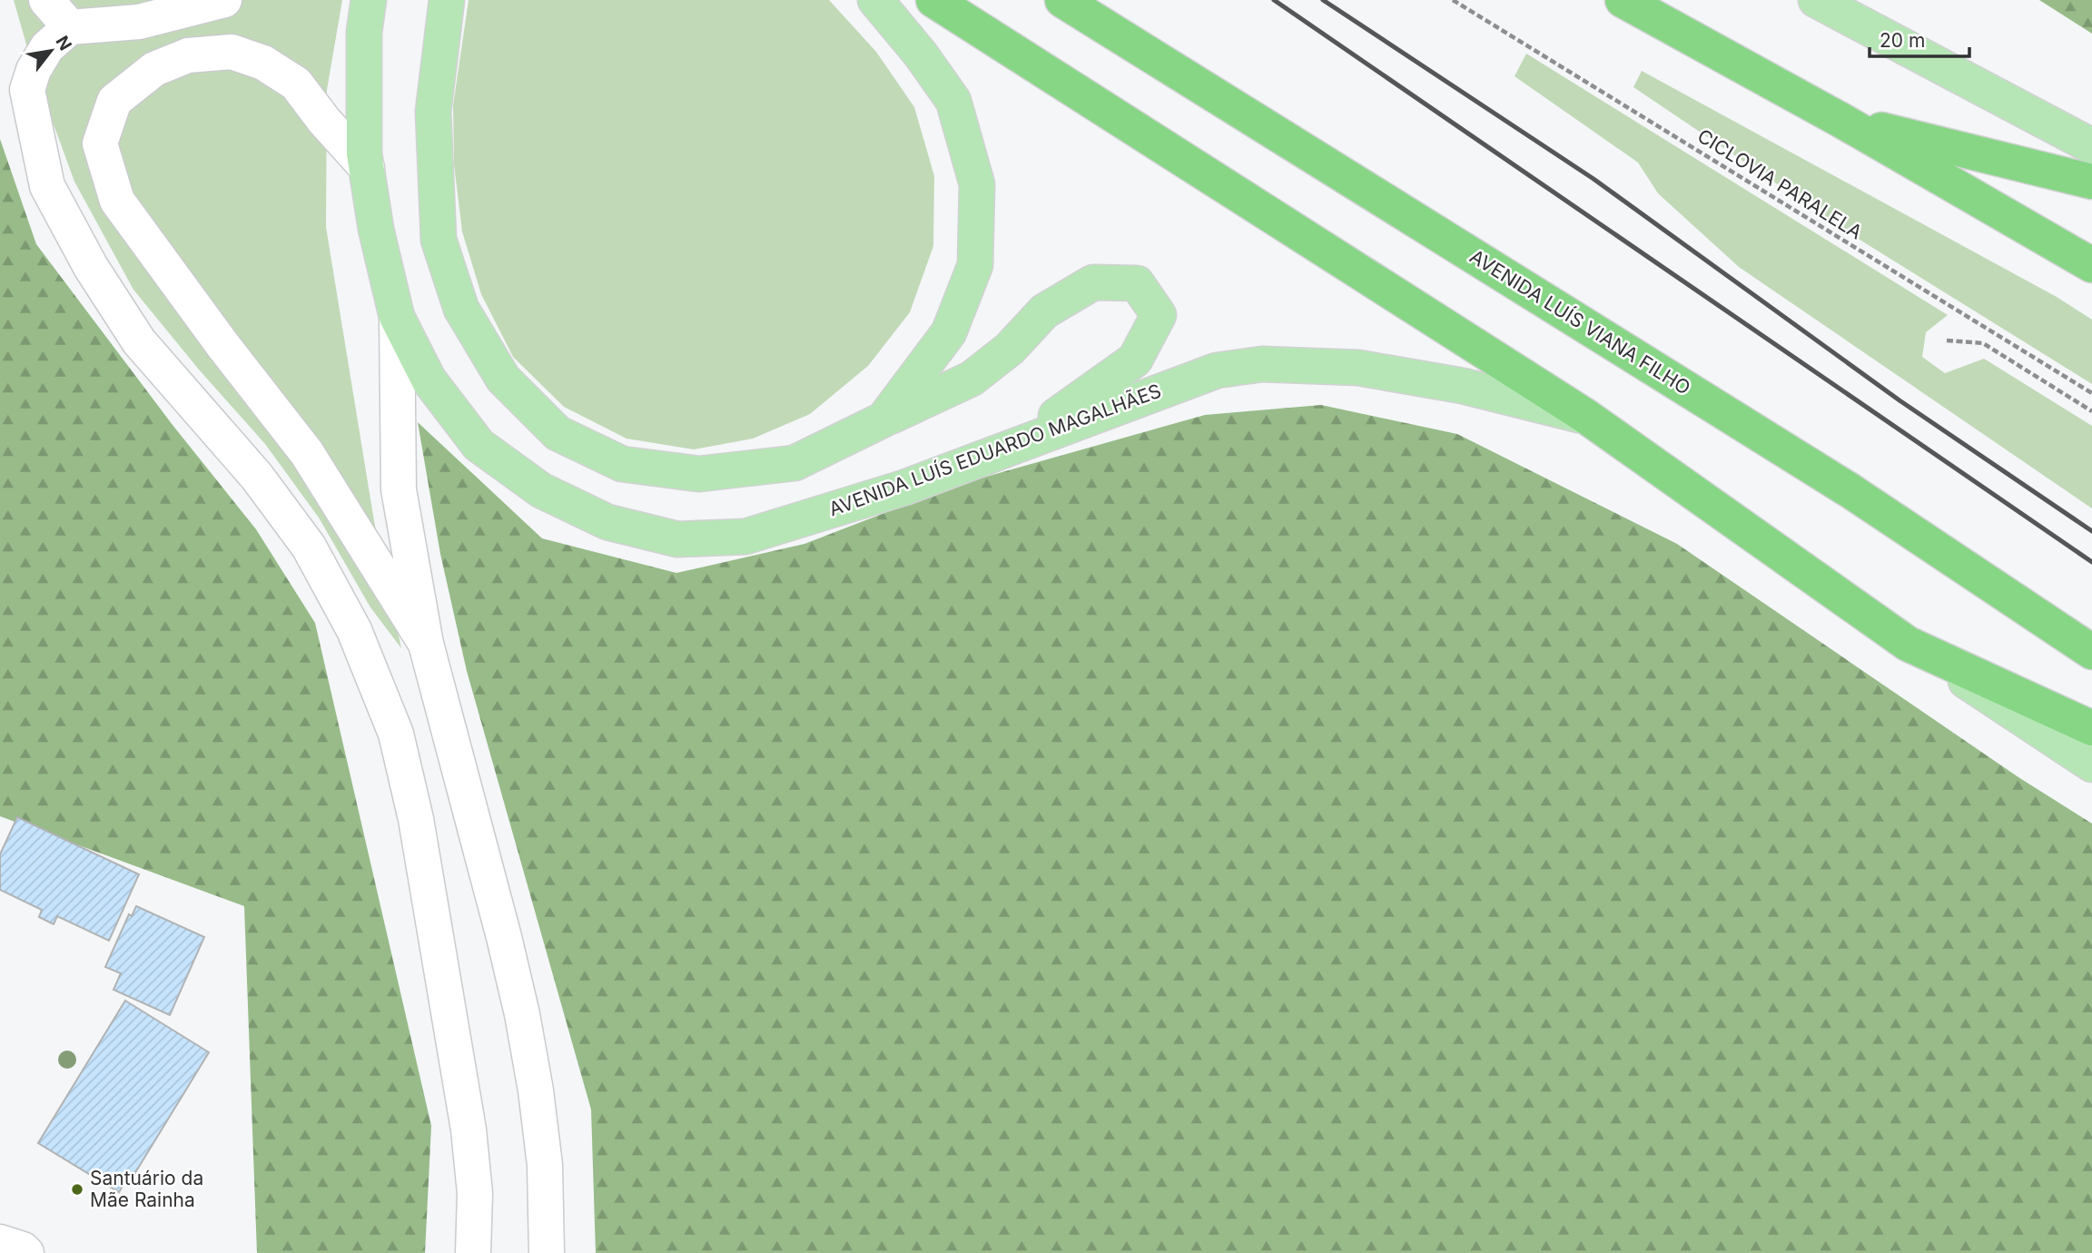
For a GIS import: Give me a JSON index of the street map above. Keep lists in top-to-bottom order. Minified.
{"streets":{"highway":["AVENIDA LUÍS VIANA FILHO"],"main road":["AVENIDA LUÍS EDUARDO MAGALHÃES"],"path":["CICLOVIA PARALELA"]},"places":["Santuário da Mãe Rainha"],"scale_bar":"20 m","north":"top right"}
